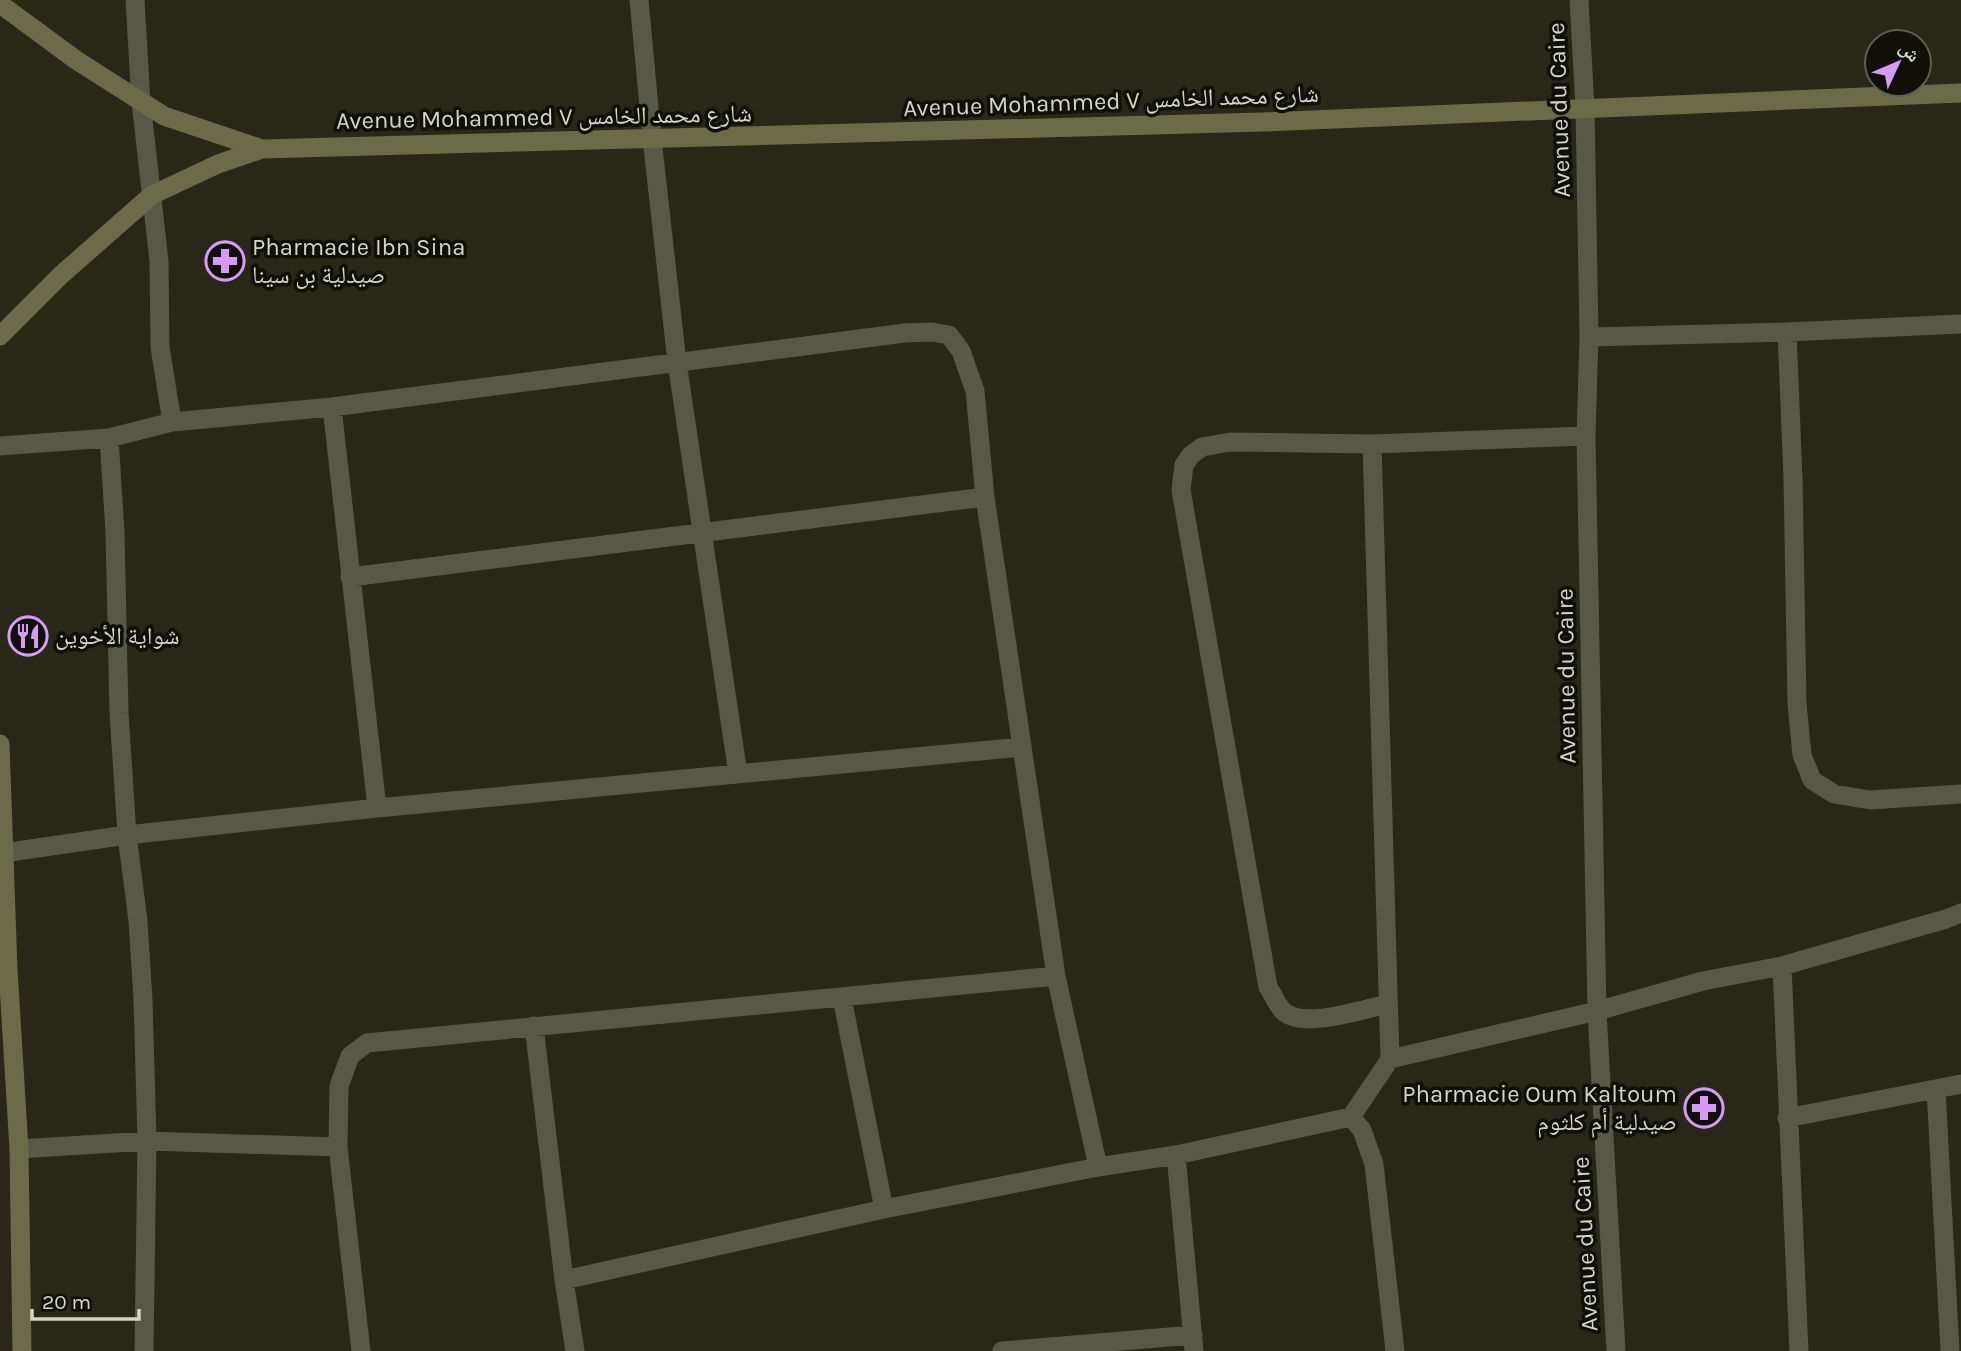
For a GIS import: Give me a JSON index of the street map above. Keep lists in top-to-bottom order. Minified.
{"streets":{"main road":["Avenue Mohammed V شارع محمد الخامس"],"street":["Avenue du Caire"]},"crossings":[["Avenue Mohammed V شارع محمد الخامس","Avenue du Caire"]],"places":{"pharmacy":["Pharmacie Ibn Sina صيدلية بن سينا","Pharmacie Oum Kaltoum صيدلية أم كلثوم"],"restaurant":["شواية الأخوين"]},"scale_bar":"20 m","north":"top right"}
